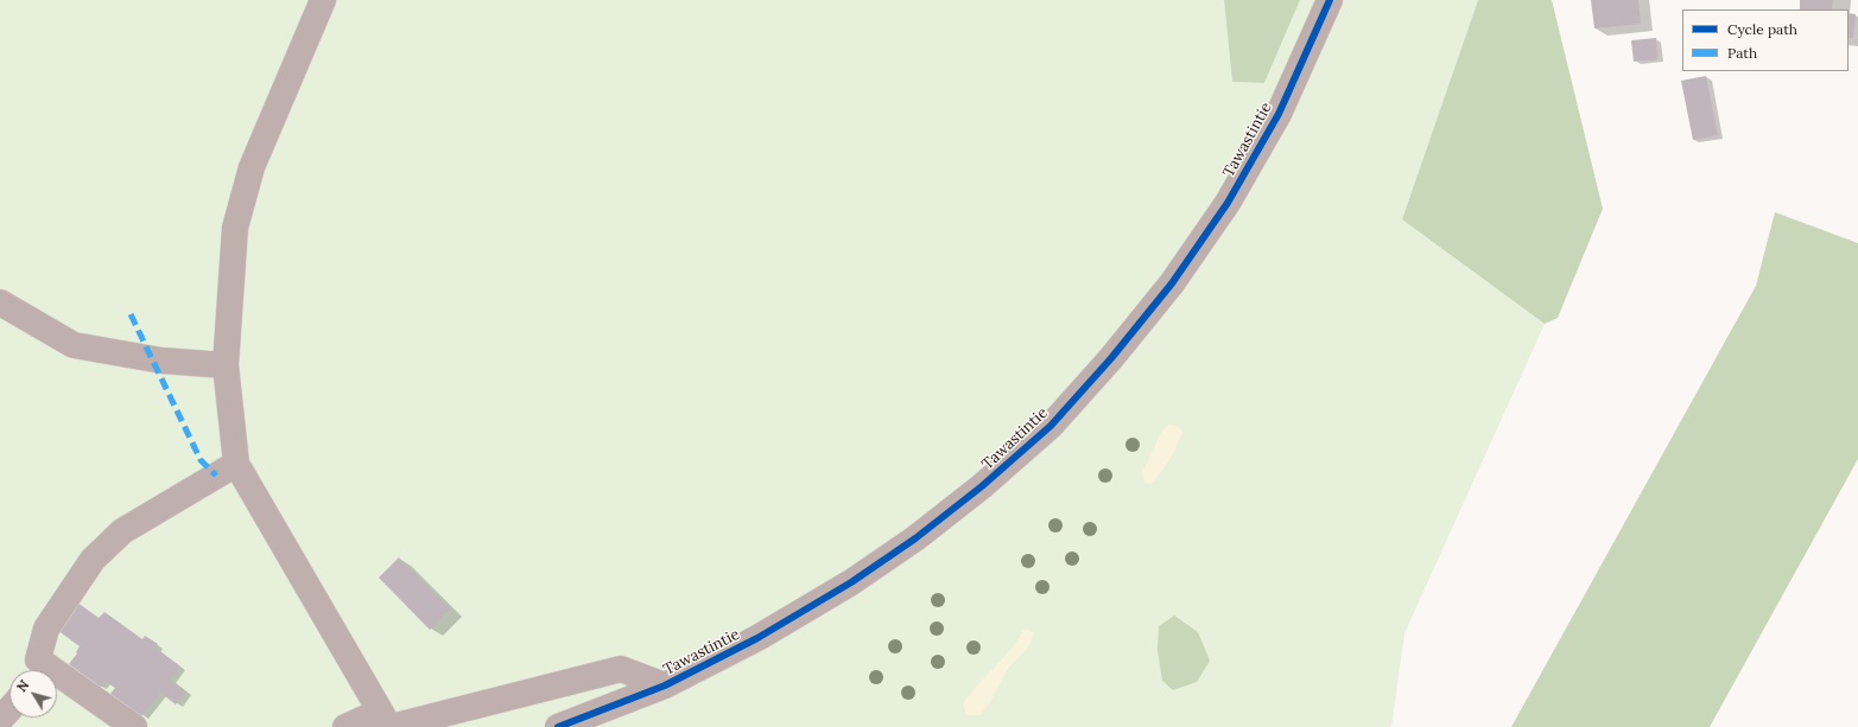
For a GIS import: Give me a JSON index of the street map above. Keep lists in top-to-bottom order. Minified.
{"streets":{"street":["Tawastintie"]},"legend":["Cycle path","Path"],"north":"top left"}
